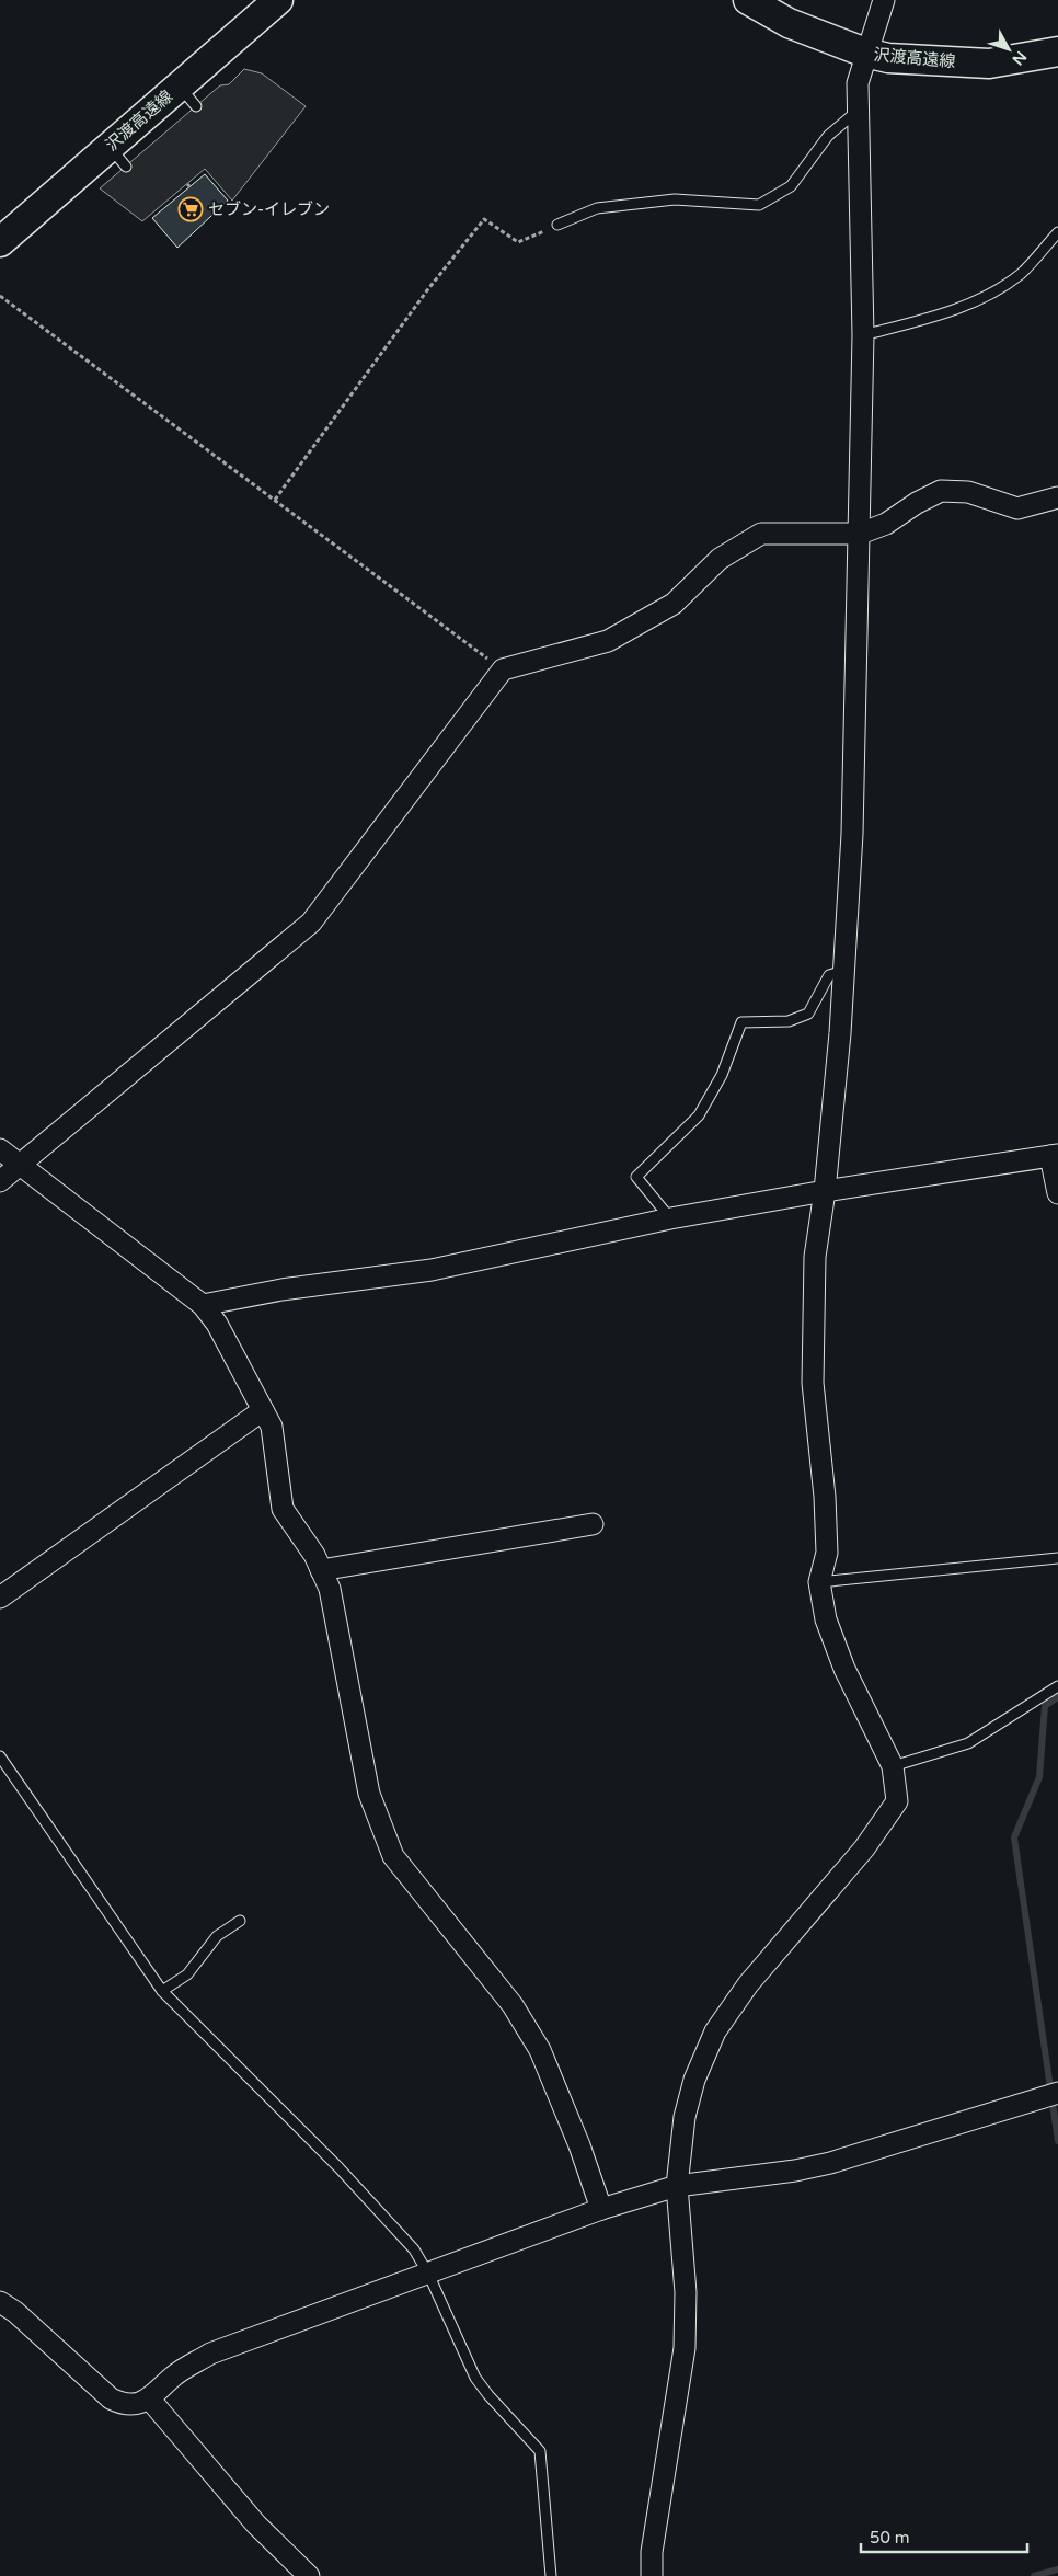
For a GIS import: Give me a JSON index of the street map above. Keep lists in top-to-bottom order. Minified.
{"streets":{"main road":["沢渡高遠線"]},"places":{"supermarket":["セブン-イレブン"]},"scale_bar":"50 m","north":"bottom right"}
